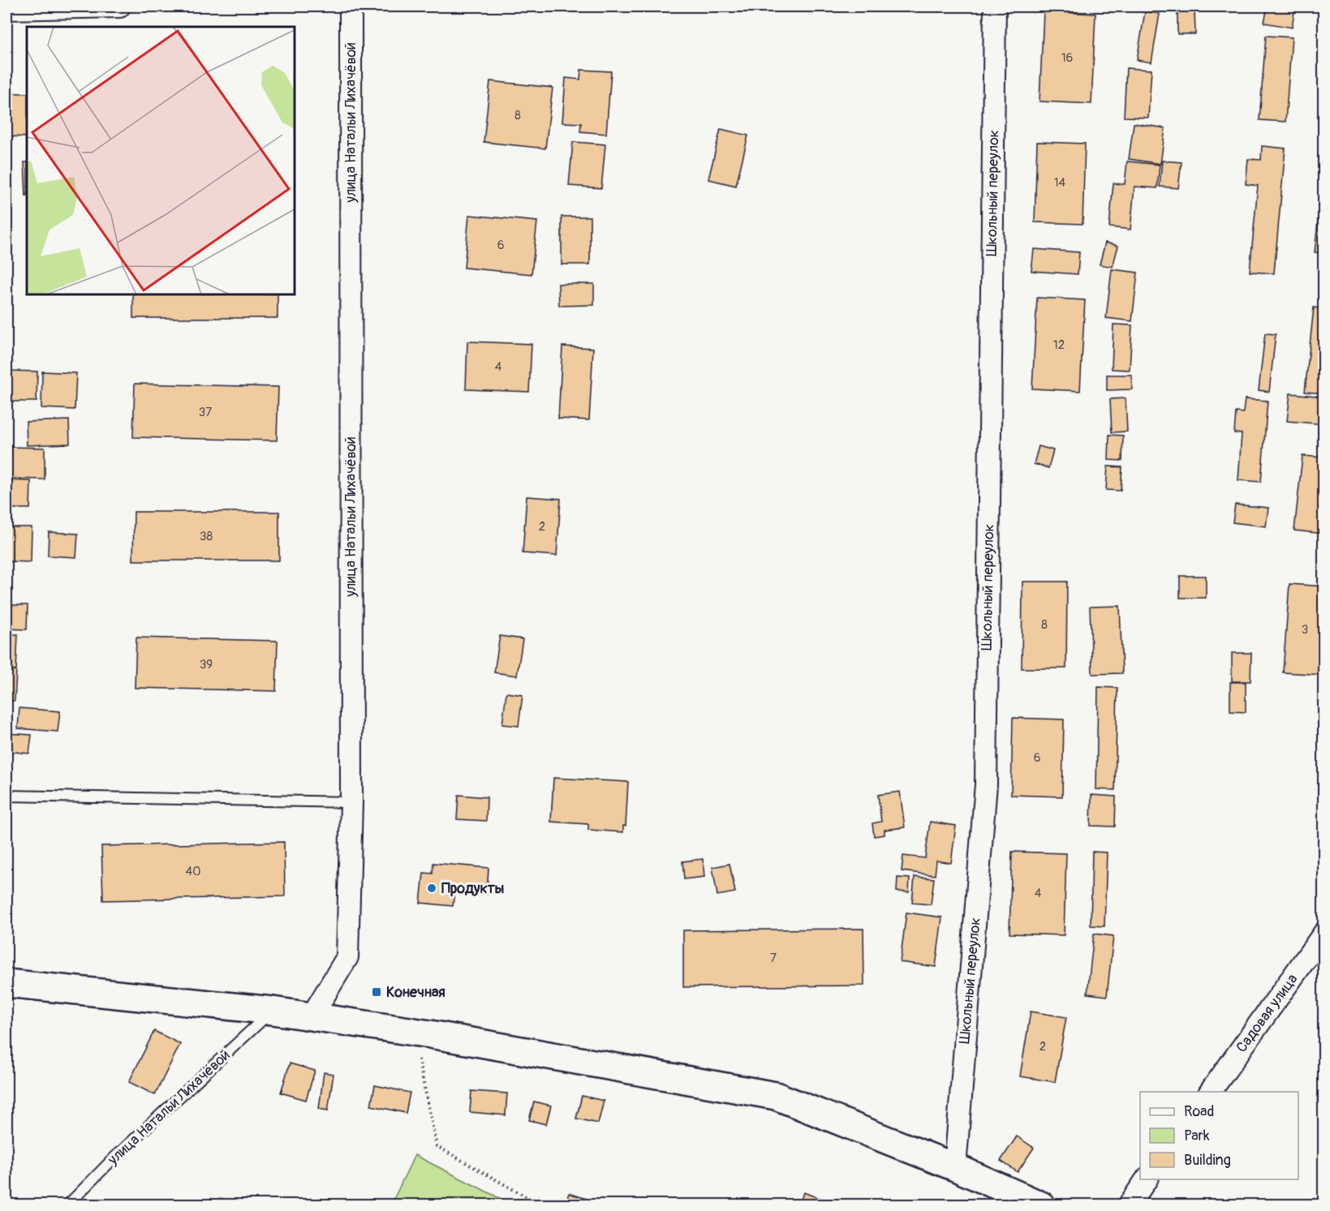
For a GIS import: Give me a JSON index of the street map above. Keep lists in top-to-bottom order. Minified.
{"streets":{"street":["улица Натальи Лихачёвой","Школьный переулок","Садовая улица"]},"places":{"other":["Продукты"],"transit":["Конечная"]},"house_numbers":["16","8","14","6","12","4","37","2","38","8","3","39","6","40","4","7","2"],"legend":["Road","Park","Building"]}
